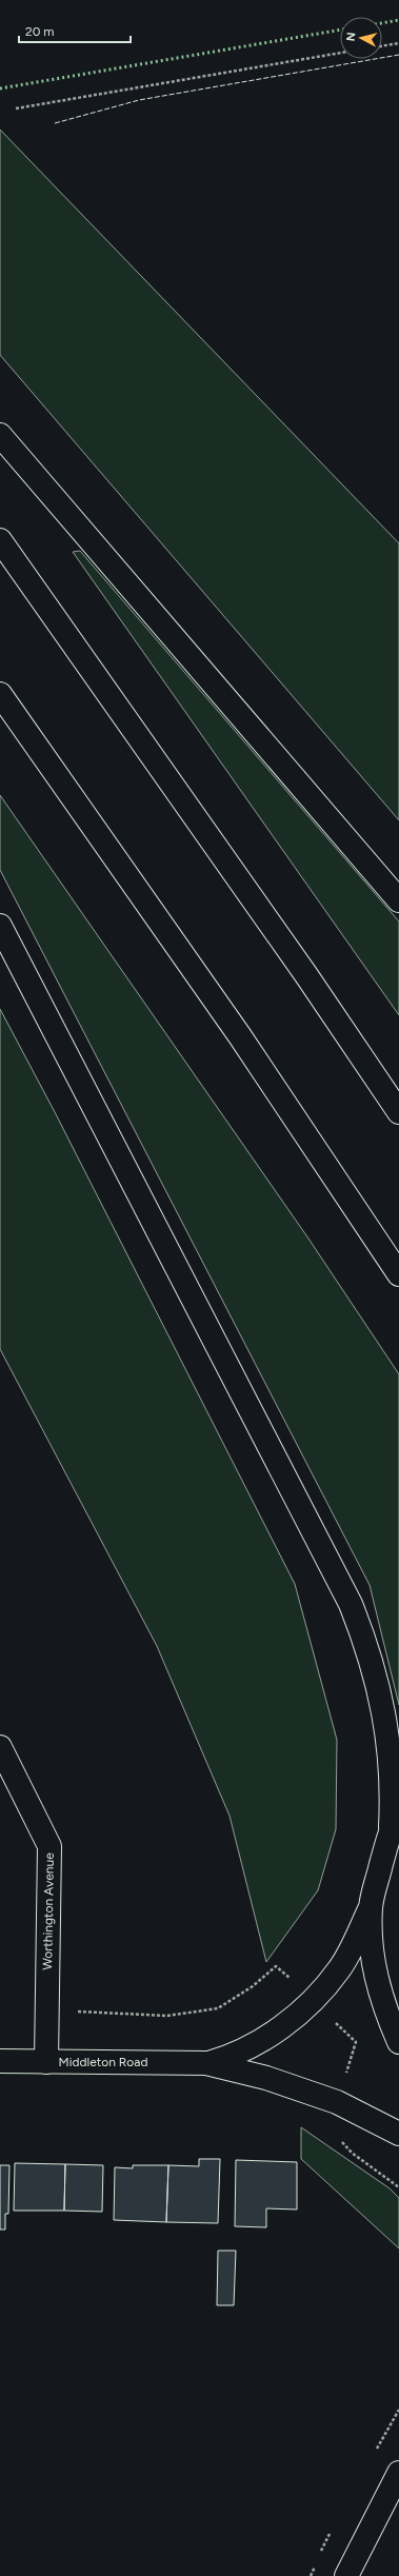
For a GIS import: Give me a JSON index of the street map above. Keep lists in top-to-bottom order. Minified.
{"streets":{"main road":["Worthington Avenue","Middleton Road"]},"crossings":[["Worthington Avenue","Middleton Road"]],"scale_bar":"20 m","north":"left"}
